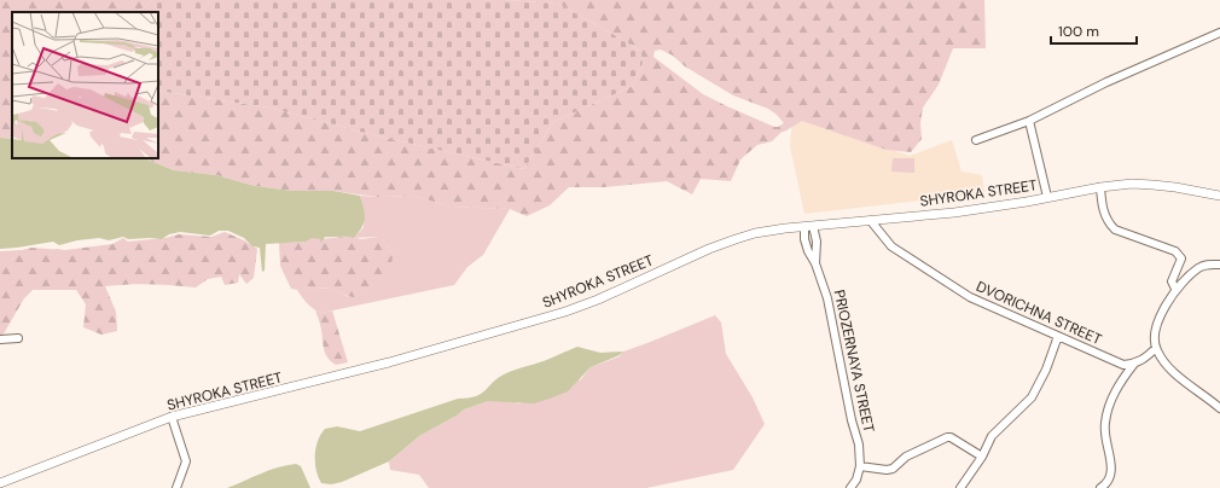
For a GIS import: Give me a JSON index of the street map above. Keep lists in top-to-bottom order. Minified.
{"streets":{"main road":["SHYROKA STREET"],"street":["DVORICHNA STREET","PRIOZERNAYA STREET"]},"crossings":[["SHYROKA STREET","DVORICHNA STREET"],["SHYROKA STREET","PRIOZERNAYA STREET"]],"scale_bar":"100 m"}
